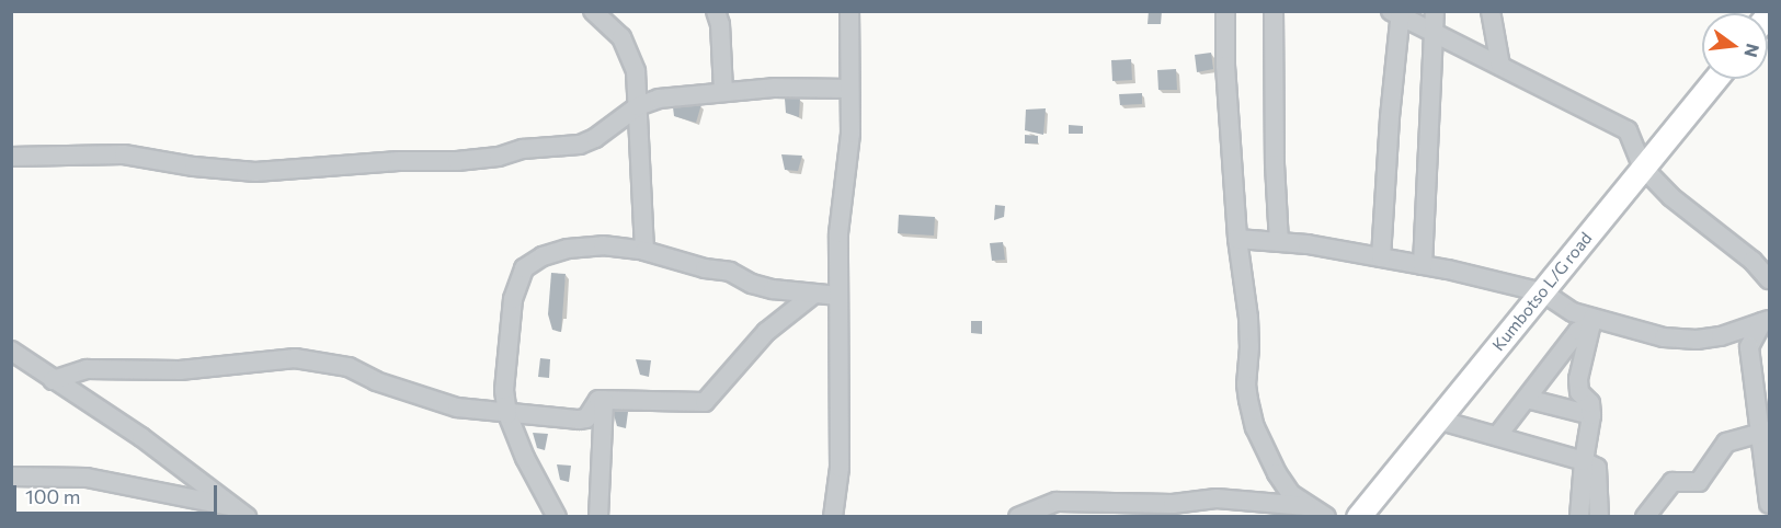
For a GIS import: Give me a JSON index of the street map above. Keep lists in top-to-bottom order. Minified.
{"streets":{"main road":["Kumbotso L/G road"]},"scale_bar":"100 m","north":"right"}
